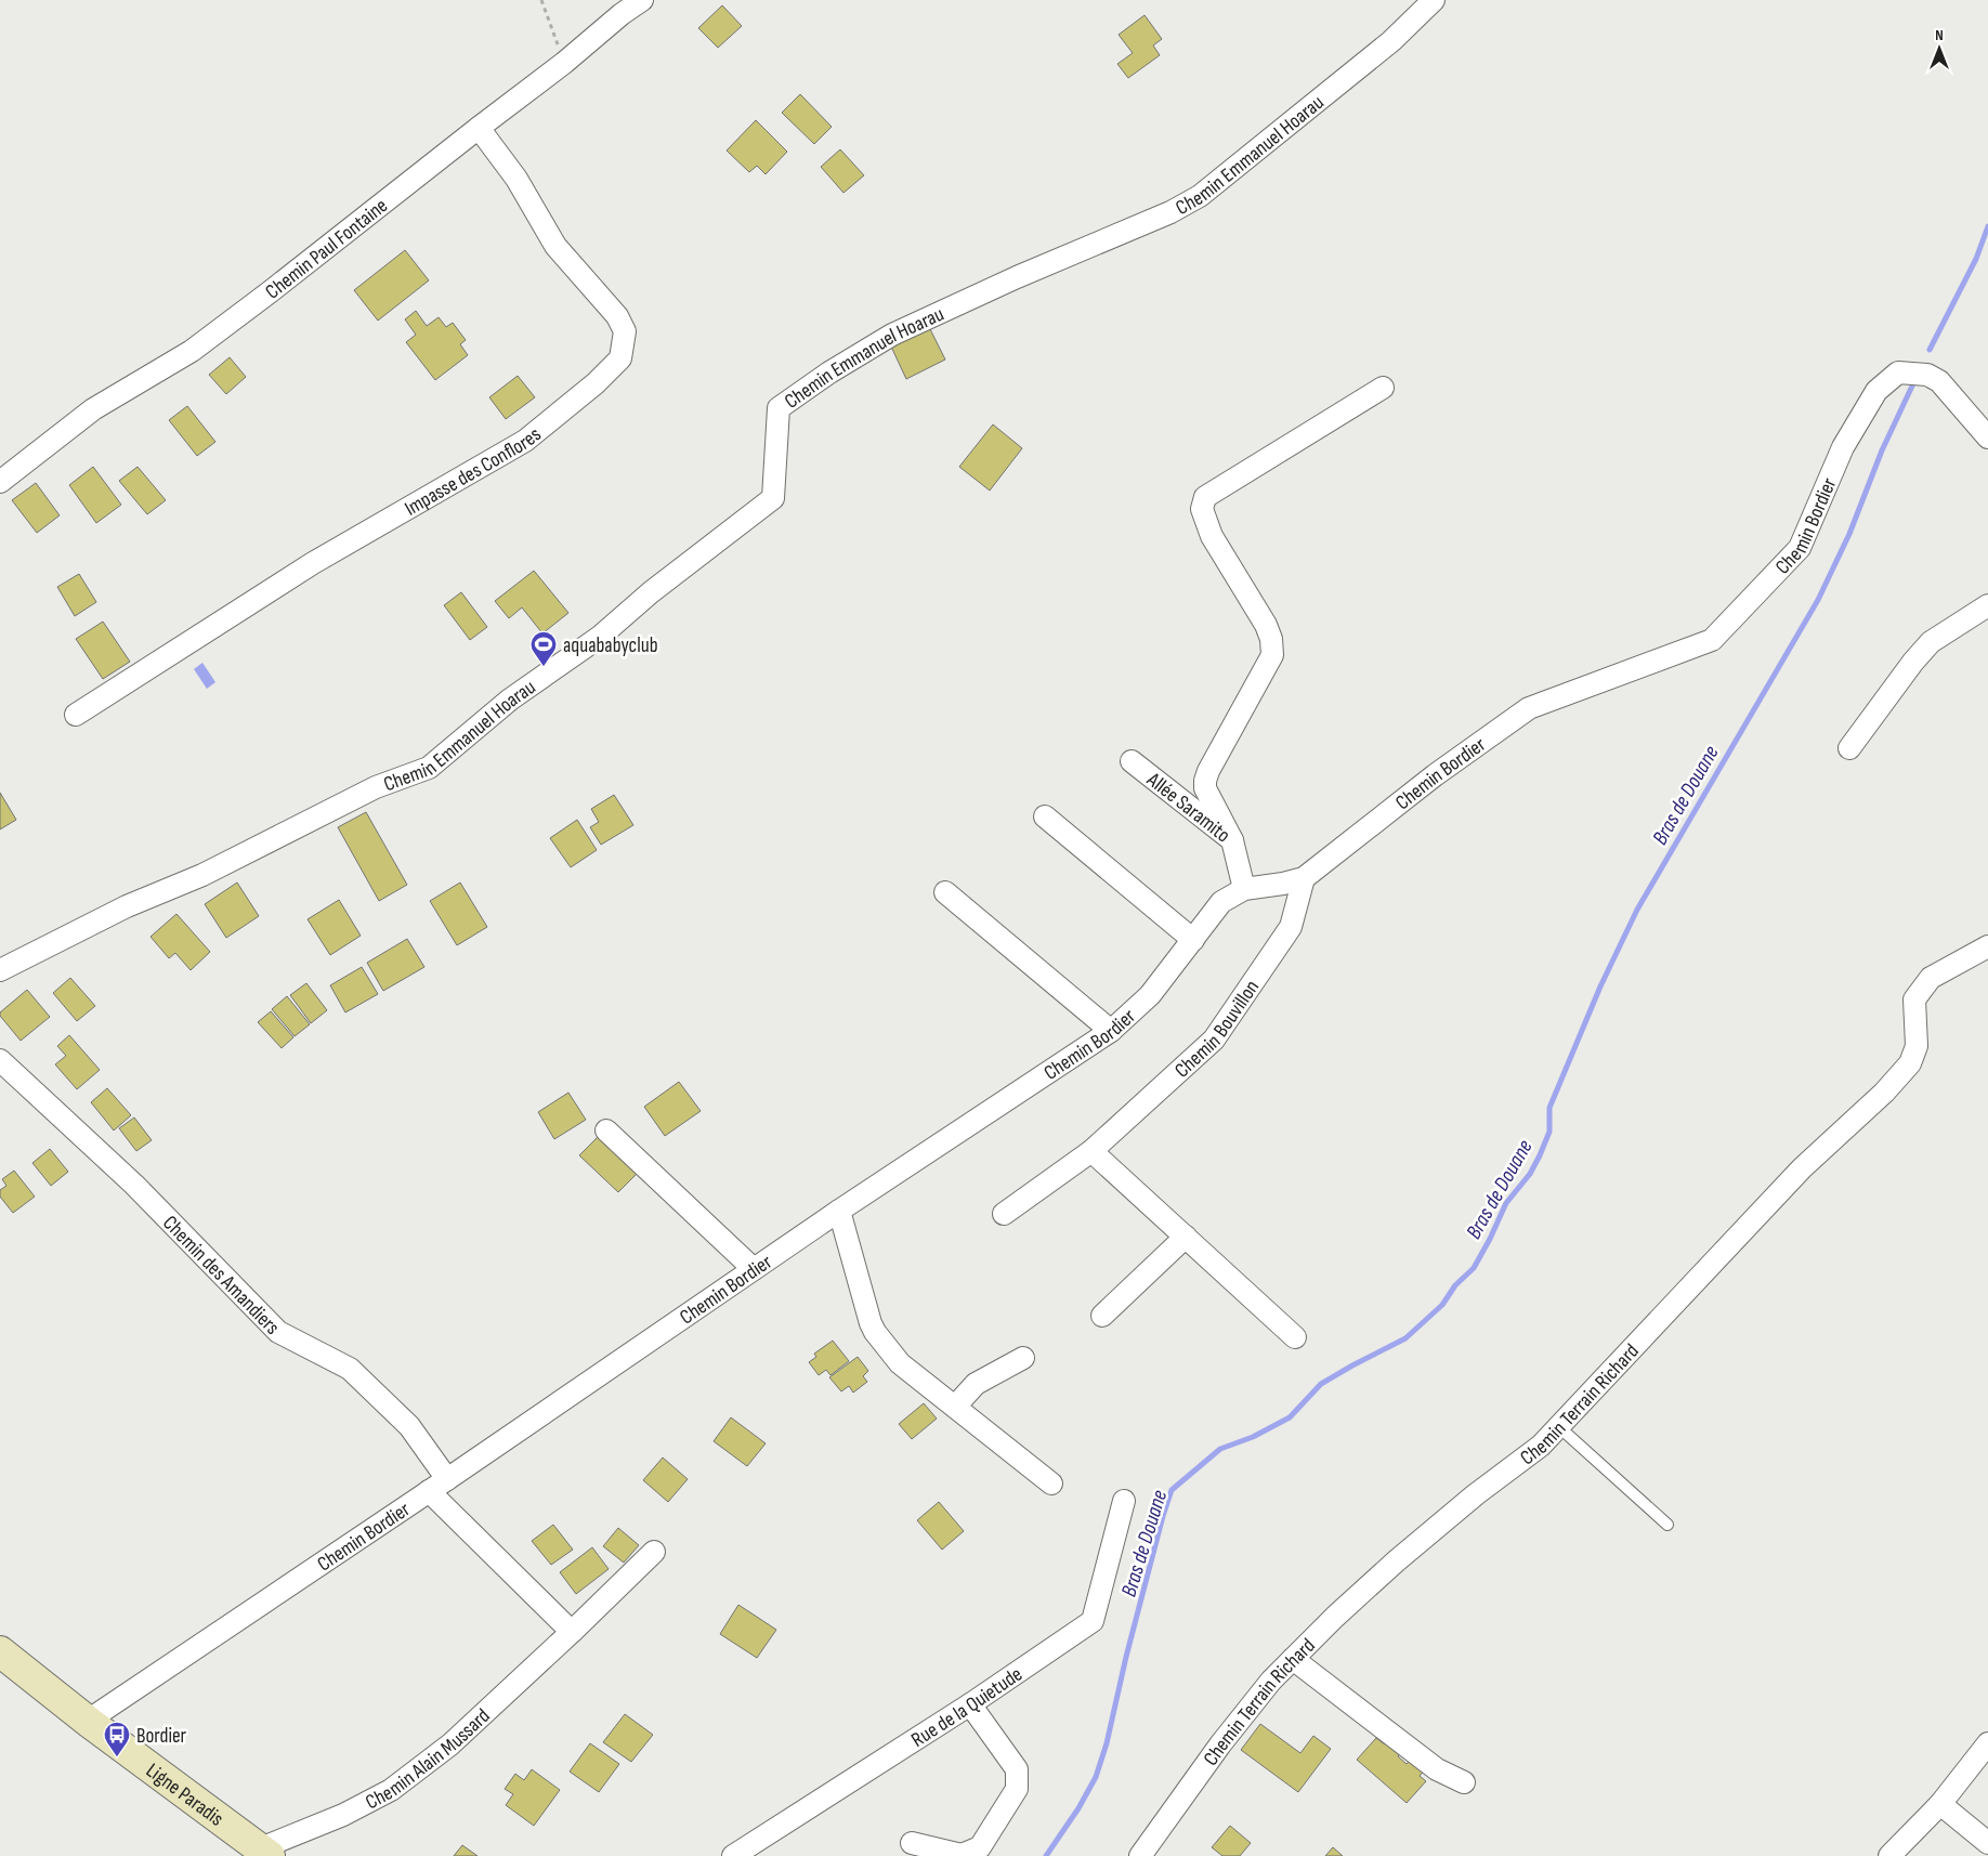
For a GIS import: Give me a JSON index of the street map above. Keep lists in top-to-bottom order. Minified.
{"streets":{"main road":["Ligne Paradis"],"street":["Chemin Emmanuel Hoarau","Chemin Paul Fontaine","Impasse des Conflores","Chemin Bordier","Allée Saramito","Chemin Bouvillon","Chemin des Amandiers","Chemin Terrain Richard","Rue de la Quietude","Chemin Alain Mussard"]},"crossings":[["Chemin Paul Fontaine","Impasse des Conflores"],["Chemin Bordier","Allée Saramito"],["Chemin Bordier","Chemin Bouvillon"],["Chemin Bordier","Chemin des Amandiers"],["Chemin Bordier","Ligne Paradis"],["Chemin Alain Mussard","Ligne Paradis"]],"water":["Bras de Douane"],"places":{"sports":["aquababyclub"],"bus stop":["Bordier"]},"north":"top"}
